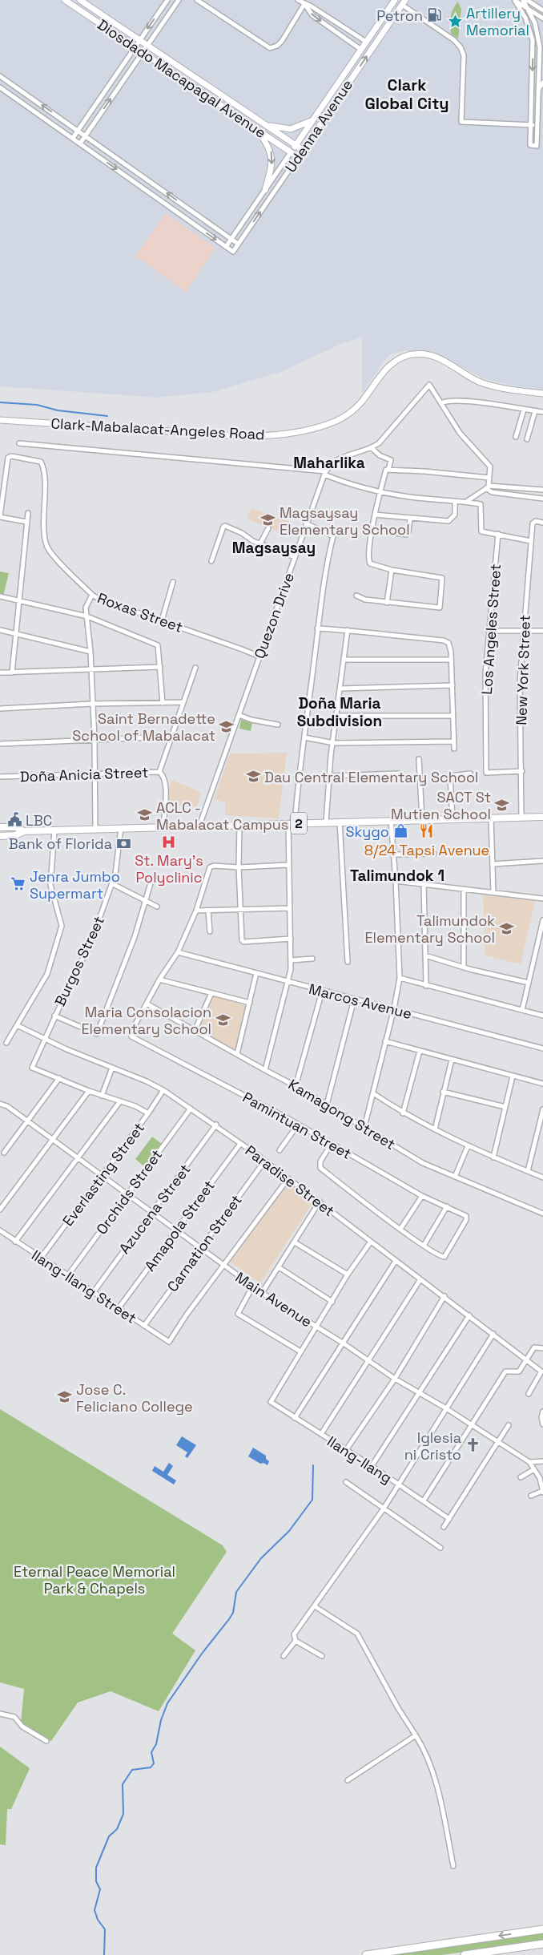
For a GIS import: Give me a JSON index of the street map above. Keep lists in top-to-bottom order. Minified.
{"streets":{"highway":["2"],"main road":["Diosdado Macapagal Avenue","Udenna Avenue","Clark-Mabalacat-Angeles Road"],"street":["Roxas Street","Quezon Drive","Los Angeles Street","New York Street","Doña Anicia Street","Burgos Street","Marcos Avenue","Kamagong Street","Pamintuan Street","Everlasting Street","Paradise Street","Orchids Street","Azucena Street","Amapola Street","Carnation Street","Ilang-Ilang Street","Main Avenue","Ilang-Ilang"]},"crossings":[["Diosdado Macapagal Avenue","Udenna Avenue"],["Roxas Street","Quezon Drive"],["Quezon Drive","2"],["Los Angeles Street","New York Street"],["New York Street","2"],["Doña Anicia Street","2"],["2","Burgos Street"],["Burgos Street","Paradise Street"],["Kamagong Street","Pamintuan Street"],["Everlasting Street","Paradise Street"],["Everlasting Street","Ilang-Ilang Street"],["Everlasting Street","Main Avenue"],["Paradise Street","Orchids Street"],["Paradise Street","Azucena Street"],["Paradise Street","Amapola Street"],["Paradise Street","Carnation Street"],["Orchids Street","Ilang-Ilang Street"],["Orchids Street","Main Avenue"],["Azucena Street","Ilang-Ilang Street"],["Azucena Street","Main Avenue"],["Amapola Street","Ilang-Ilang Street"],["Amapola Street","Main Avenue"],["Carnation Street","Ilang-Ilang Street"],["Carnation Street","Main Avenue"],["Ilang-Ilang Street","Main Avenue"]],"districts":["Clark Global City","Maharlika","Magsaysay","Doña Maria Subdivision","Talimundok 1"],"parks":["Eternal Peace Memorial Park & Chapels"],"places":{"fuel station":["Petron"],"place":["Artillery Memorial"],"school or university":["Magsaysay Elementary School","Saint Bernadette School of Mabalacat","Dau Central Elementary School","SACT St Mutien School","ACLC - Mabalacat Campus","Talimundok Elementary School","Maria Consolacion Elementary School","Jose C. Feliciano College"],"public building":["LBC"],"shop":["Skygo"],"restaurant":["8/24 Tapsi Avenue"],"hospital":["St. Mary's Polyclinic"],"bank":["Bank of Florida"],"supermarket":["Jenra Jumbo Supermart"],"church":["Iglesia ni Cristo"]}}
